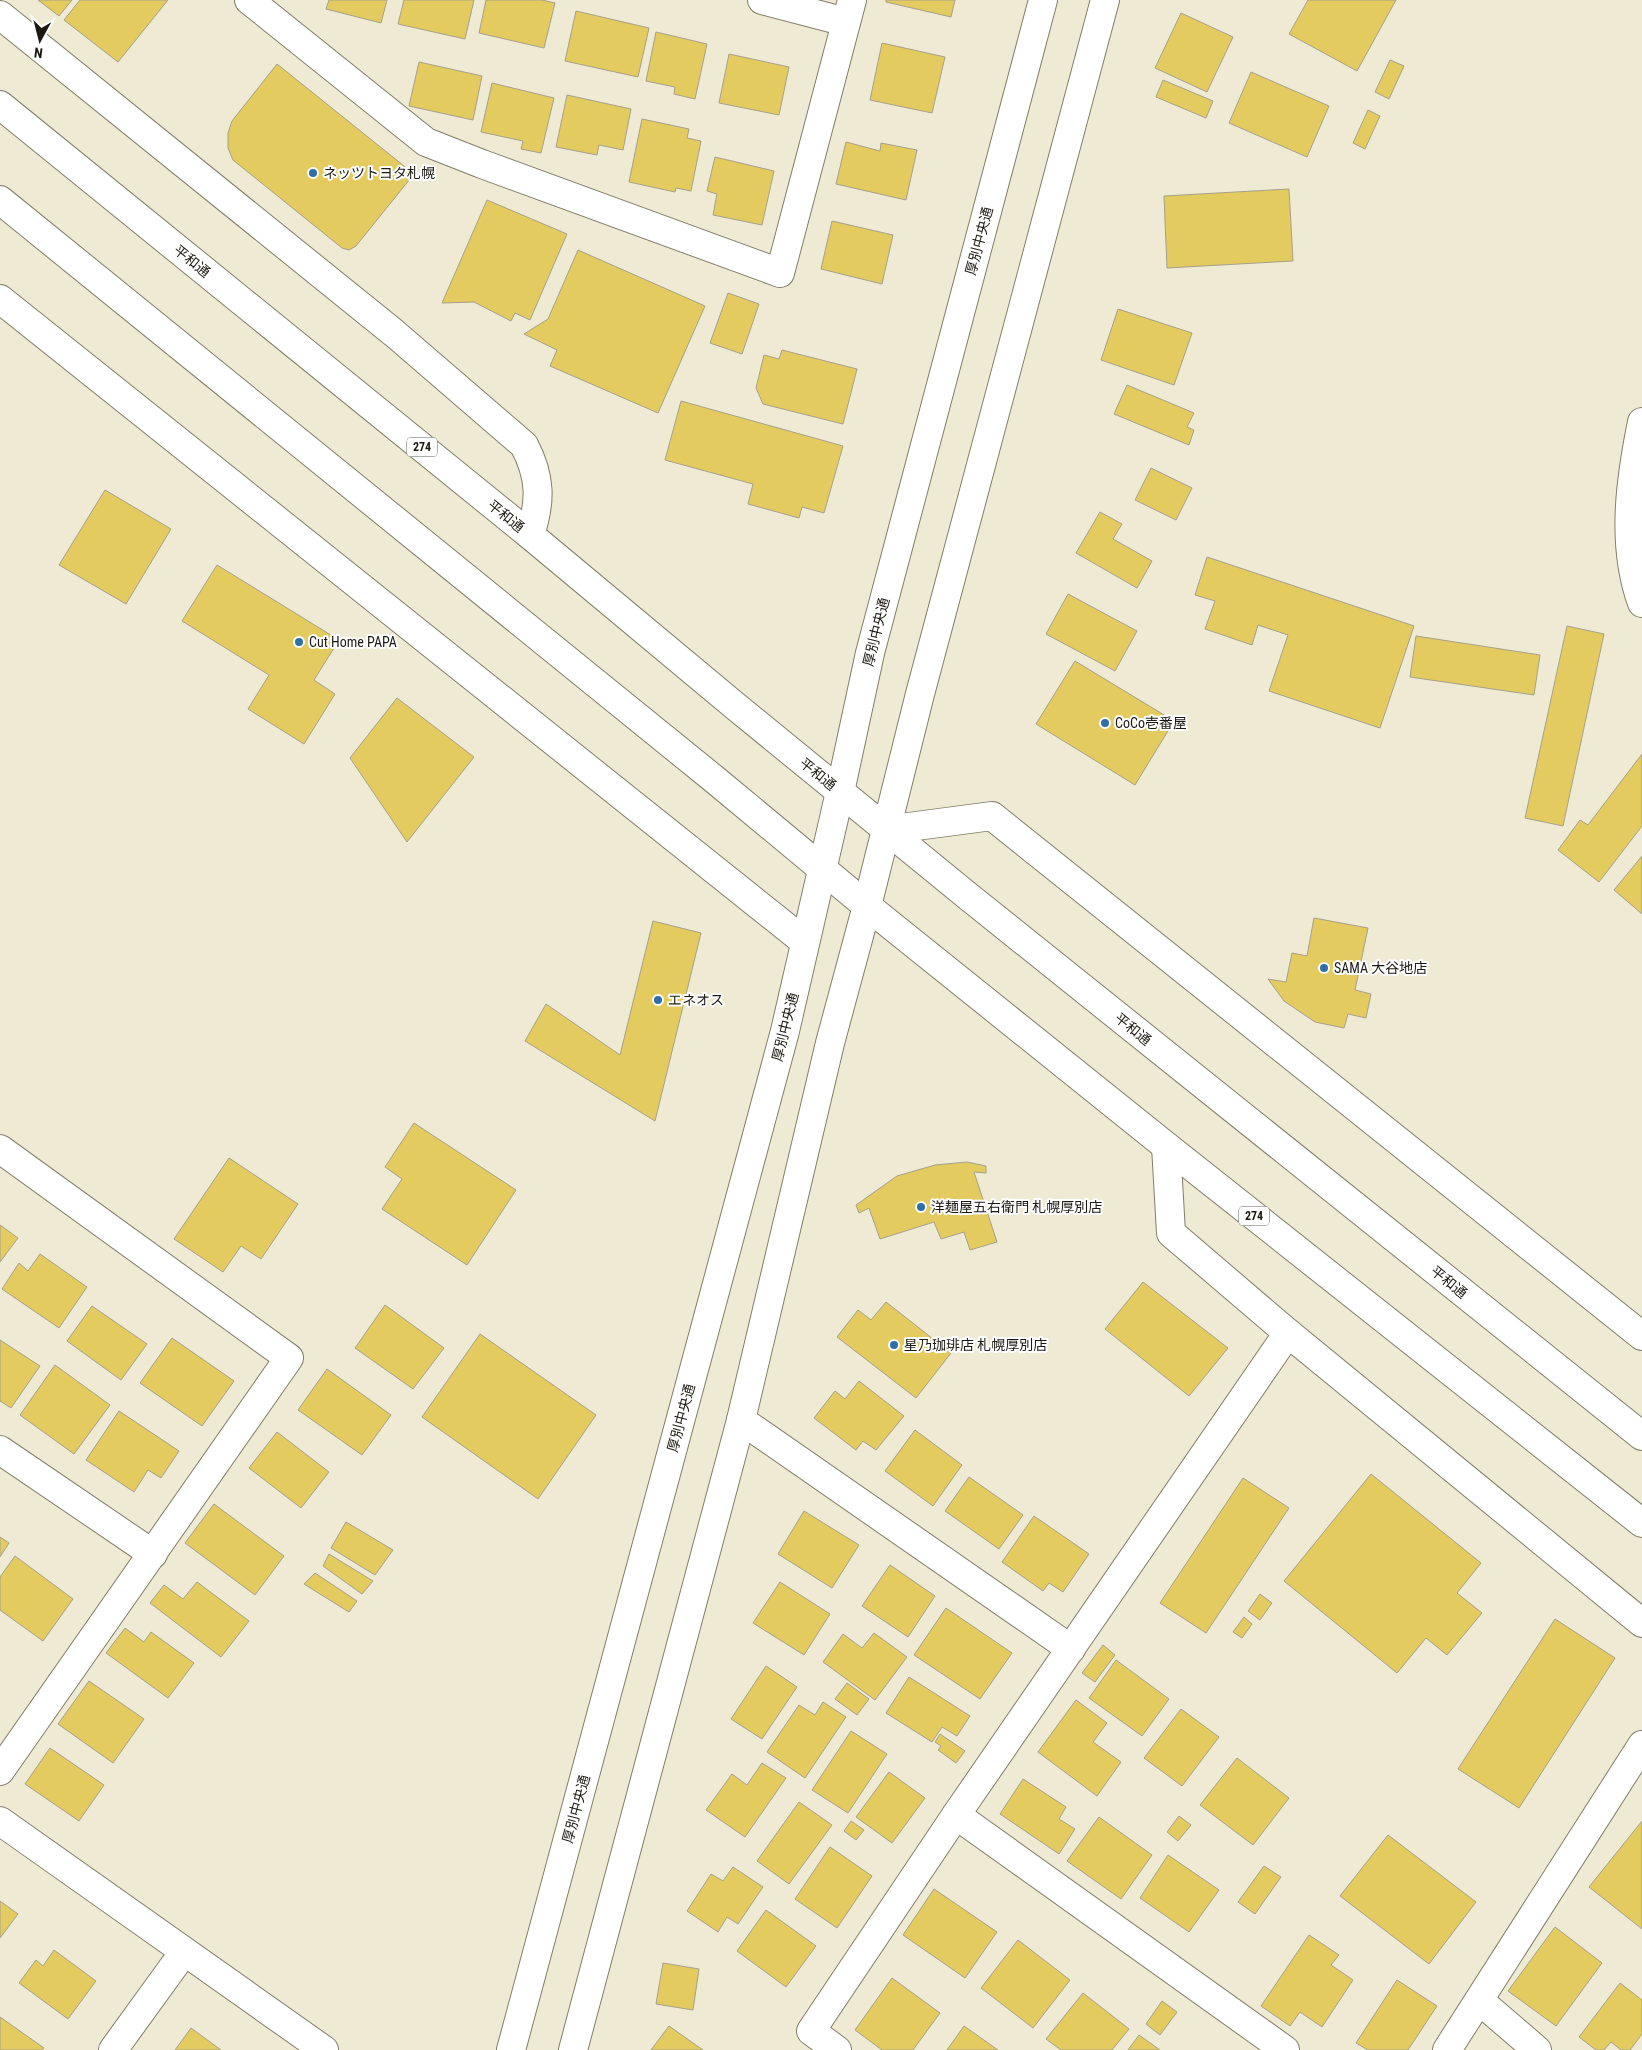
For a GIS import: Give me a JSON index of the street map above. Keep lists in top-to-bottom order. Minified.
{"streets":{"main road":["厚別中央通","平和通","274"]},"crossings":[["厚別中央通","平和通"],["厚別中央通","274"]],"places":["ネッツトヨタ札幌","Cut Home PAPA","CoCo壱番屋","SAMA 大谷地店","エネオス","洋麺屋五右衛門 札幌厚別店","星乃珈琲店 札幌厚別店"],"north":"bottom"}
